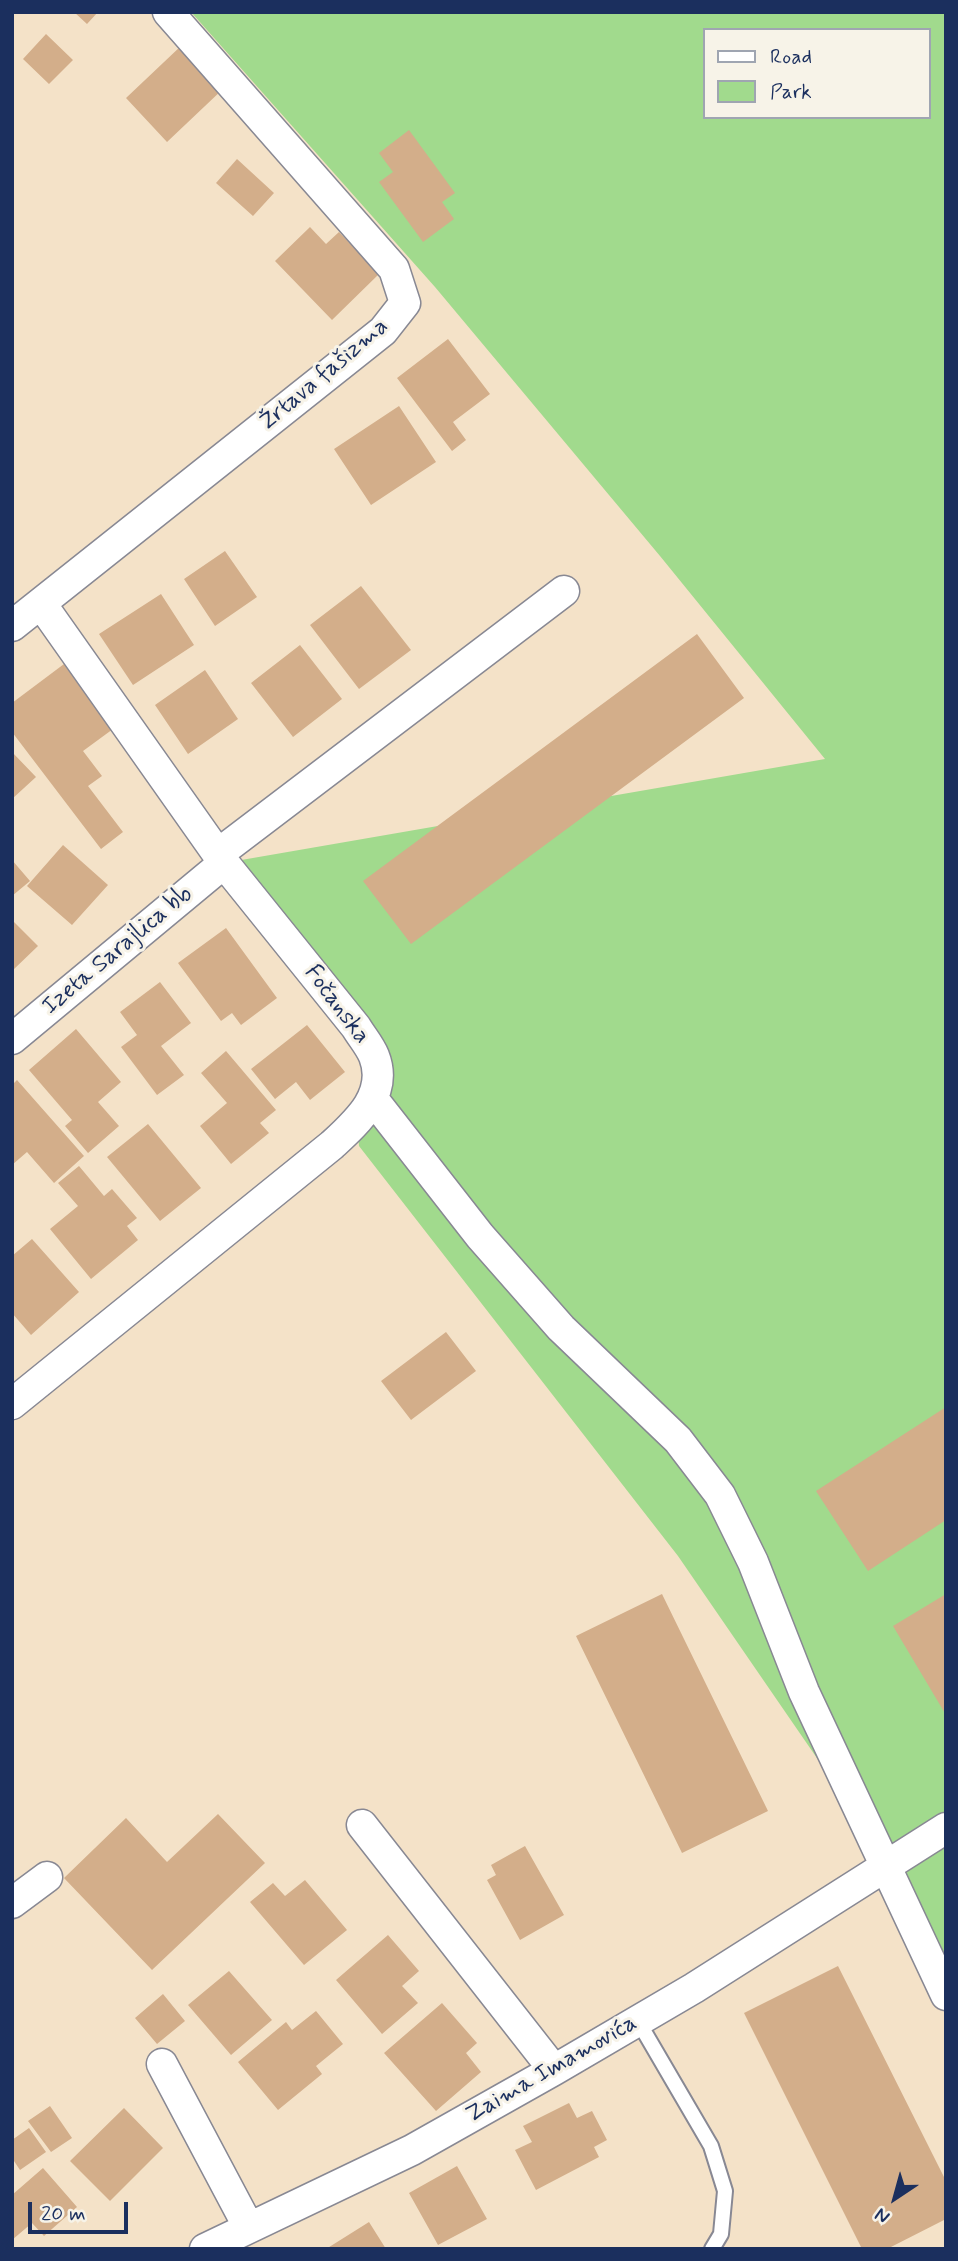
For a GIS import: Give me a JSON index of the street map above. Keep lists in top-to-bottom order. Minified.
{"streets":{"street":["Žrtava fašizma","Izeta Sarajlica bb","Fočanska","Zaima Imamovića"]},"crossings":[["Žrtava fašizma","Fočanska"],["Izeta Sarajlica bb","Fočanska"]],"legend":["Road","Park"],"scale_bar":"20 m","north":"bottom left"}
